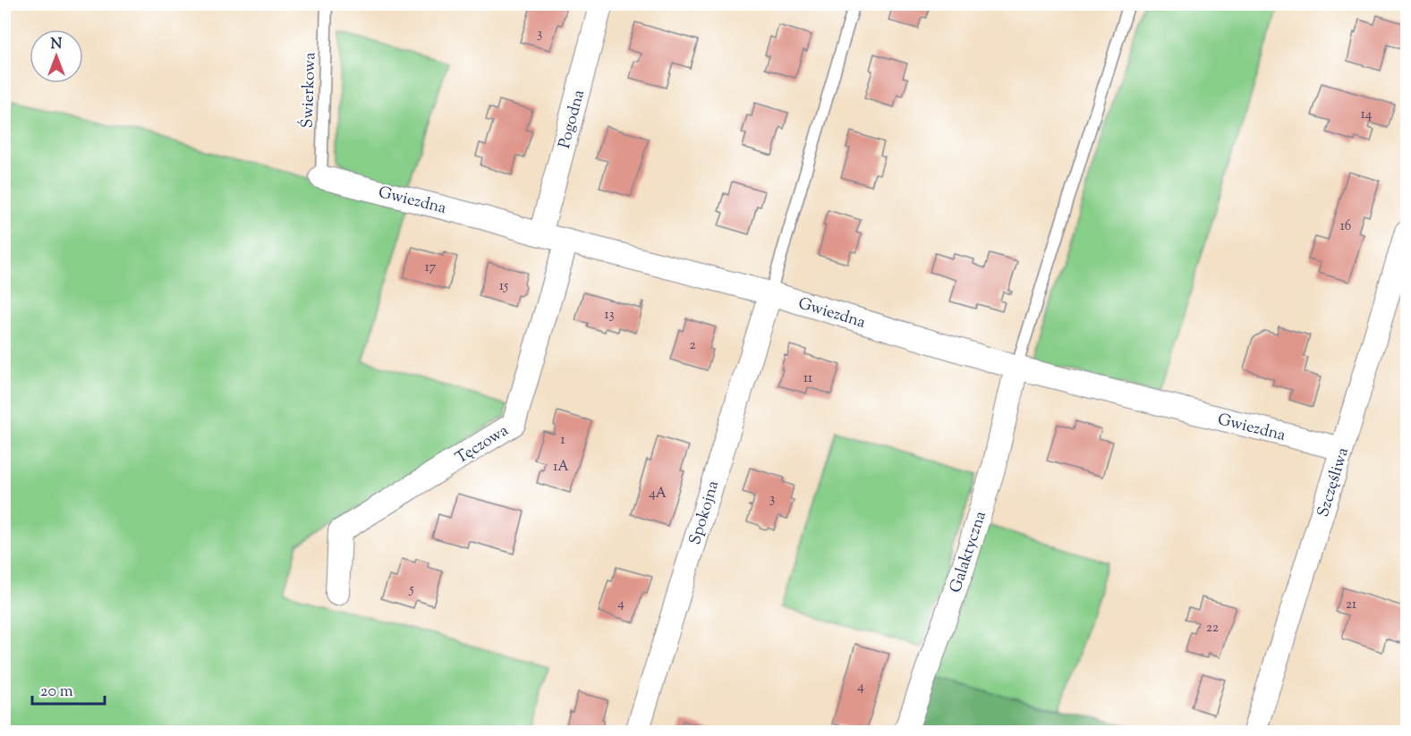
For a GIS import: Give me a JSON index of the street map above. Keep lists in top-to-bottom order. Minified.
{"streets":{"street":["Pogodna","Gwiezdna","Tęczowa","Szczęśliwa","Spokojna","Galaktyczna"],"lane":["Świerkowa"]},"crossings":[["Świerkowa","Gwiezdna"],["Pogodna","Gwiezdna"],["Gwiezdna","Tęczowa"],["Gwiezdna","Szczęśliwa"],["Gwiezdna","Spokojna"],["Gwiezdna","Galaktyczna"]],"house_numbers":["3","14","16","17","15","13","2","11","1","1A","4A","3","5","4","21","22","4"],"scale_bar":"20 m","north":"top"}
